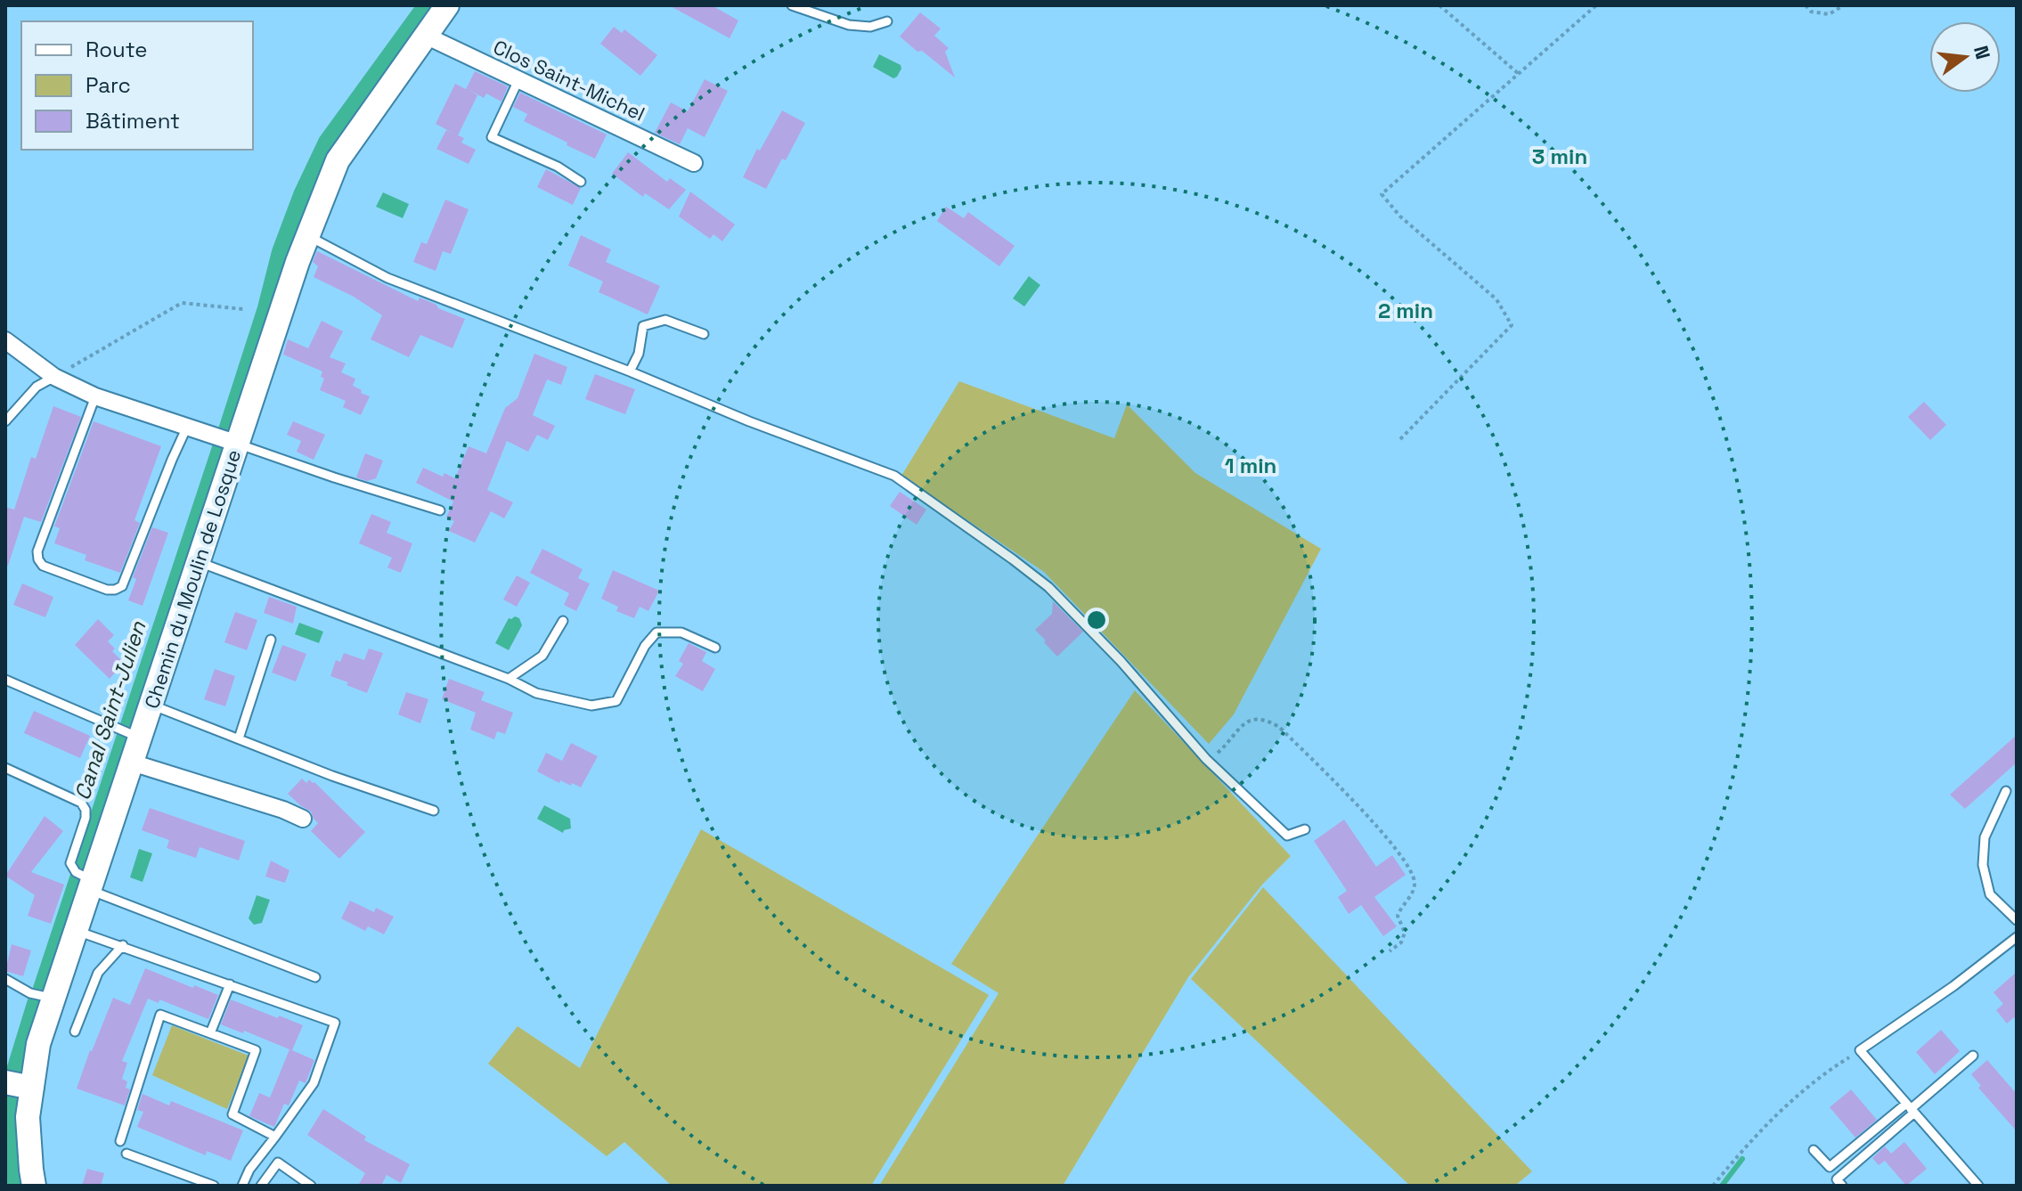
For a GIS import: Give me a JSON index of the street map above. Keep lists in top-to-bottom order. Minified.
{"streets":{"street":["Clos Saint-Michel","Chemin du Moulin de Losque"]},"crossings":[["Clos Saint-Michel","Chemin du Moulin de Losque"]],"water":["Canal Saint-Julien"],"legend":["Route","Parc","Bâtiment"],"north":"right","rings":["3 min","2 min","1 min"]}
